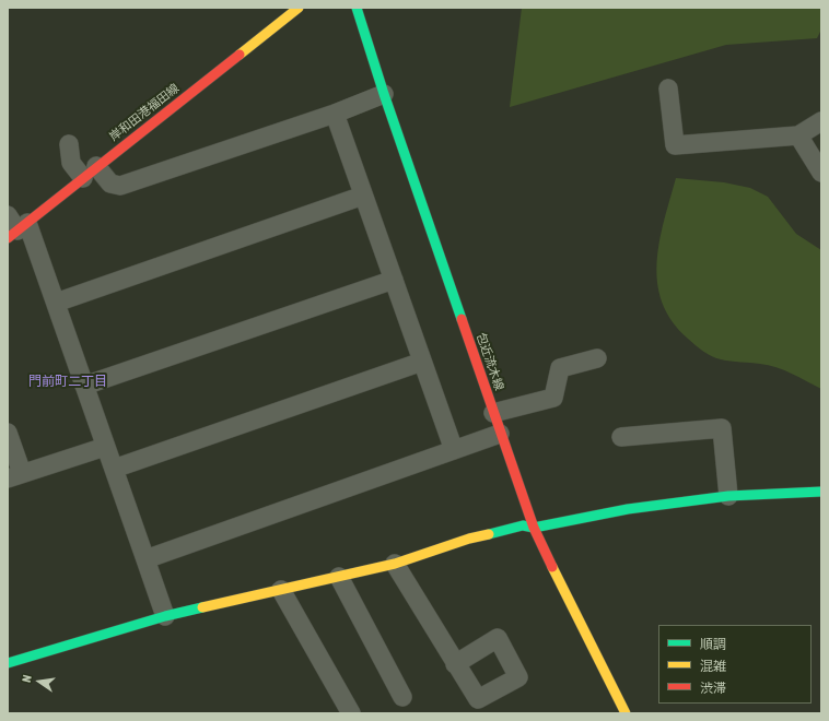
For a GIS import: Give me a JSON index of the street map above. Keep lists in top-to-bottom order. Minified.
{"streets":{"street":["岸和田港福田線","包近流木線"]},"districts":["門前町二丁目"],"legend":["順調","混雑","渋滞"],"north":"left"}
